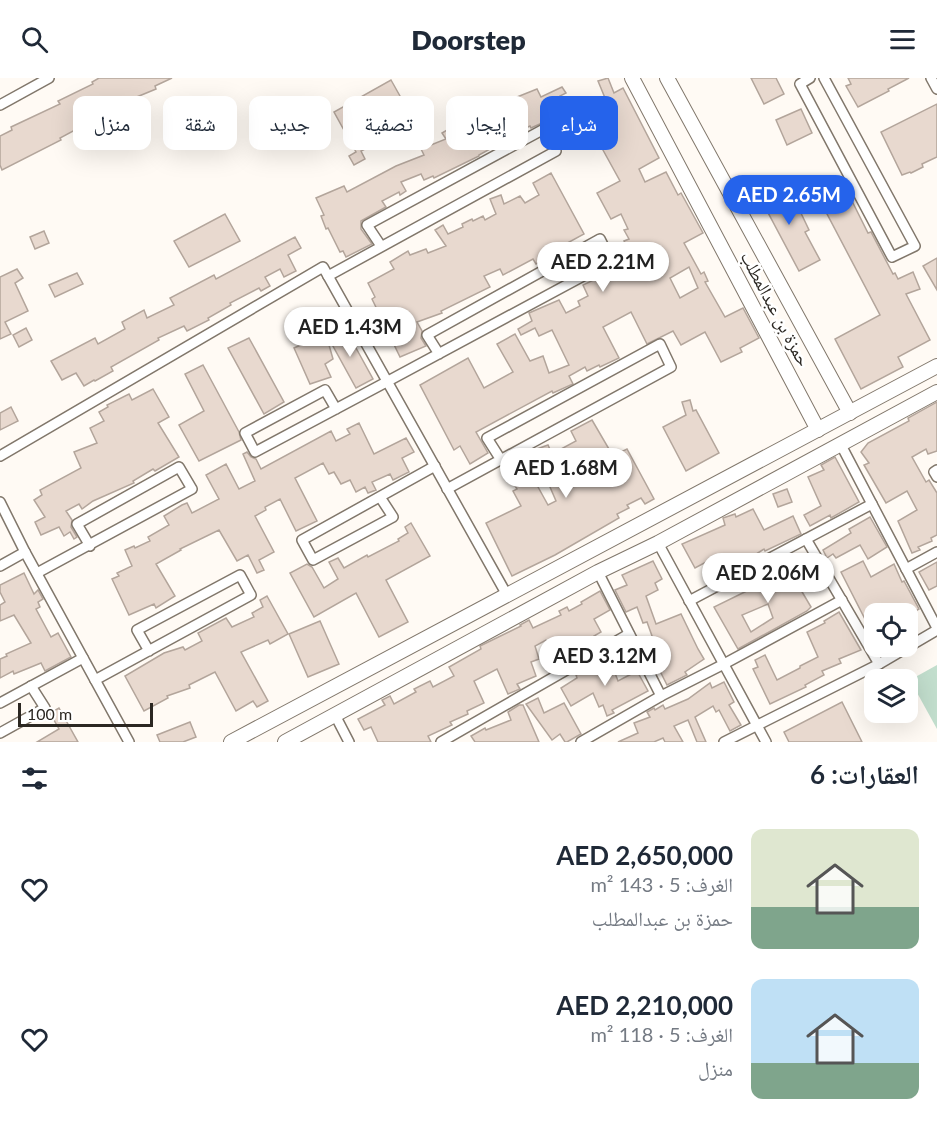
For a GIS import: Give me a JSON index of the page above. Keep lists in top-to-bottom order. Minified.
{"streets":{"street":["حمزة بن عبدالمطلب"]},"scale_bar":"100 m","page":{"header":"Doorstep","chip":["شراء","إيجار","تصفية","جديد","شقة","منزل"],"price":["AED 2.65M","AED 2.21M","AED 1.43M","AED 1.68M","AED 2.06M","AED 3.12M"],"scale":"100 m","heading":"العقارات: 6","list":[{"name":"AED 2,650,000","note":"الغرف: 5 · 143 m² · حمزة بن عبدالمطلب"},{"name":"AED 2,210,000","note":"الغرف: 5 · 118 m² · منزل"}]}}
